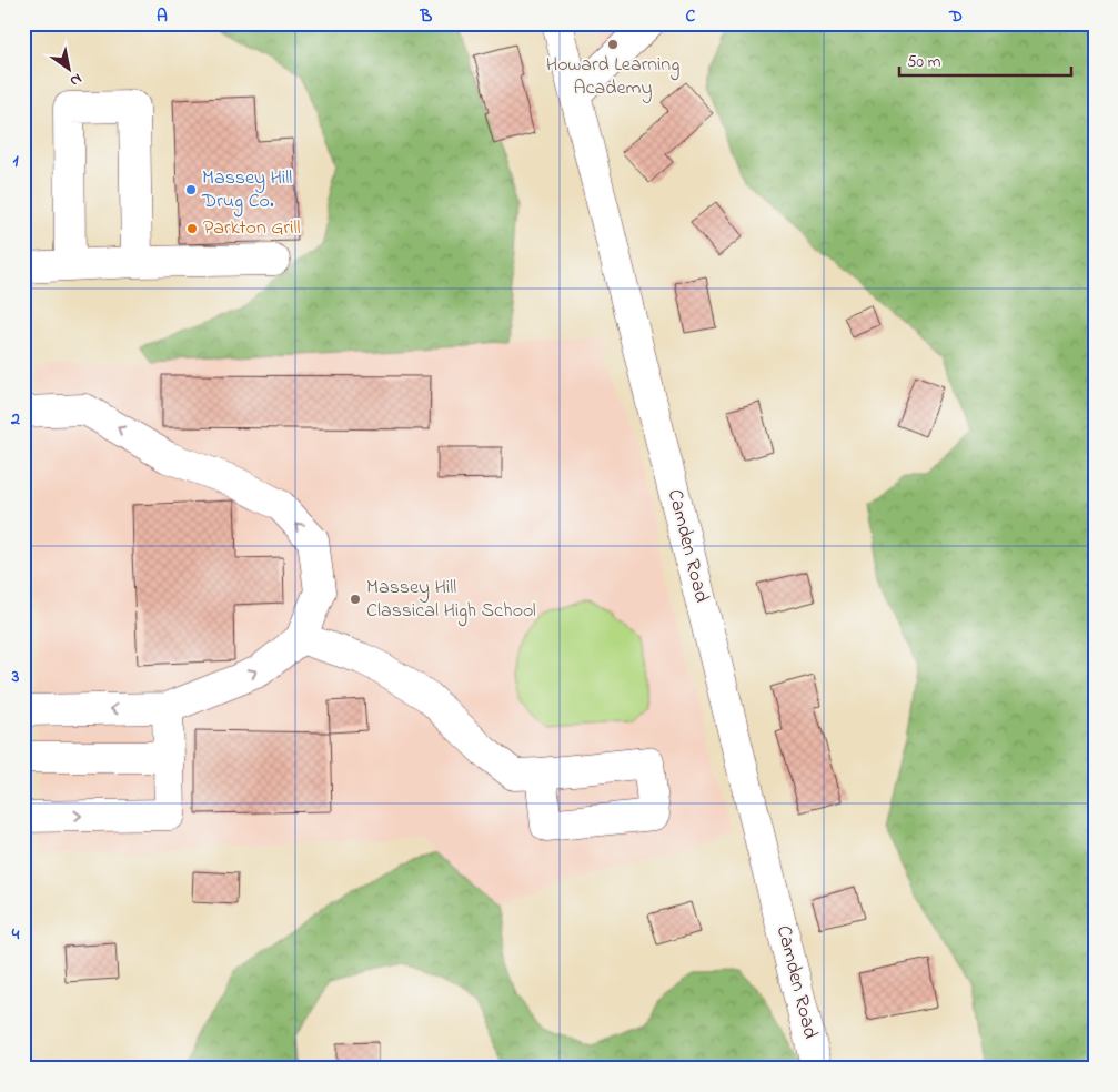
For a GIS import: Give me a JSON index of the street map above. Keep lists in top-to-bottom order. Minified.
{"streets":{"street":["Camden Road"]},"places":["Howard Learning Academy","Massey Hill Drug Co.","Parkton Grill","Massey Hill Classical High School"],"scale_bar":"50 m","north":"bottom right","grid":{"columns":["A","B","C","D"],"rows":["1","2","3","4"]}}
